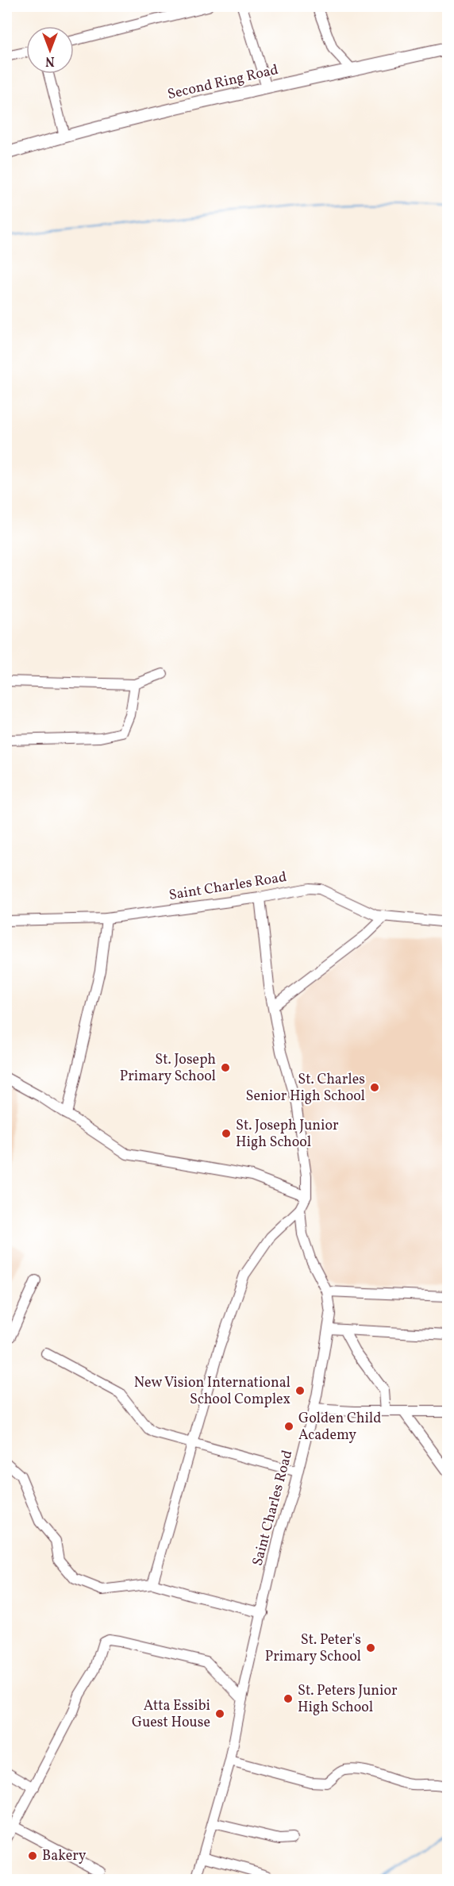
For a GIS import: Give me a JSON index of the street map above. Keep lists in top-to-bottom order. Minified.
{"streets":{"main road":["Second Ring Road"],"street":["Saint Charles Road"]},"places":["St. Joseph Primary School","St. Charles Senior High School","St. Joseph Junior High School","New Vision International School Complex","Golden Child Academy","St. Peter's Primary School","St. Peters Junior High School","Atta Essibi Guest House","Bakery"],"north":"bottom"}
